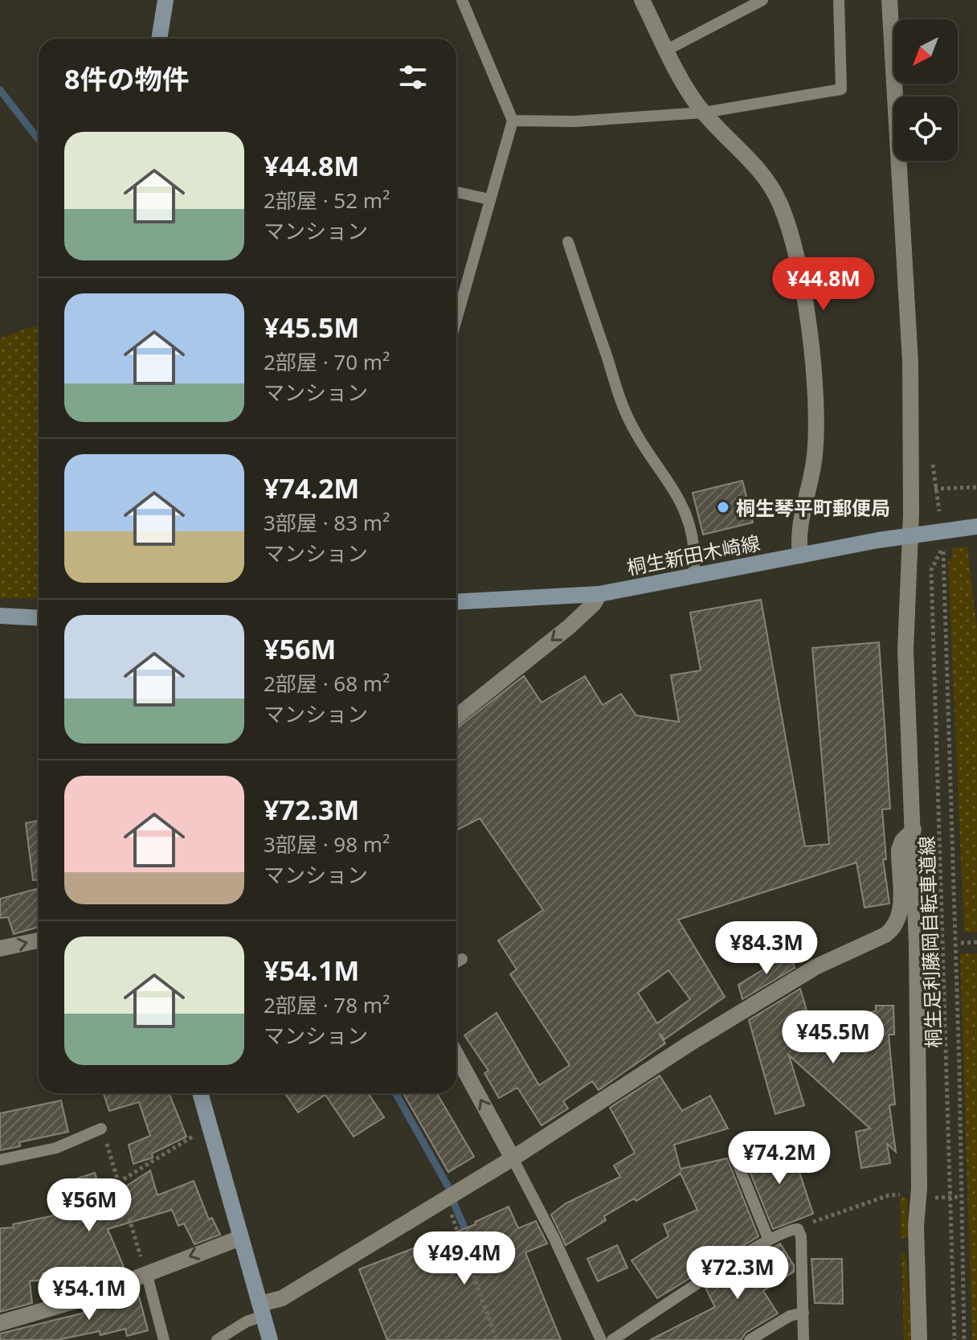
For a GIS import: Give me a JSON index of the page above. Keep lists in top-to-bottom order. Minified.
{"streets":{"main road":["桐生新田木崎線"],"path":["桐生足利藤岡自転車道線"]},"places":["桐生琴平町郵便局"],"north":"bottom left","page":{"heading":"8件の物件","list":[{"name":"¥44.8M","note":"2部屋 · 52 m² · マンション"},{"name":"¥45.5M","note":"2部屋 · 70 m² · マンション"},{"name":"¥74.2M","note":"3部屋 · 83 m² · マンション"},{"name":"¥56M","note":"2部屋 · 68 m² · マンション"},{"name":"¥72.3M","note":"3部屋 · 98 m² · マンション"},{"name":"¥54.1M","note":"2部屋 · 78 m² · マンション"}],"price":["¥44.8M","¥84.3M","¥45.5M","¥74.2M","¥56M","¥49.4M","¥72.3M","¥54.1M"]}}
